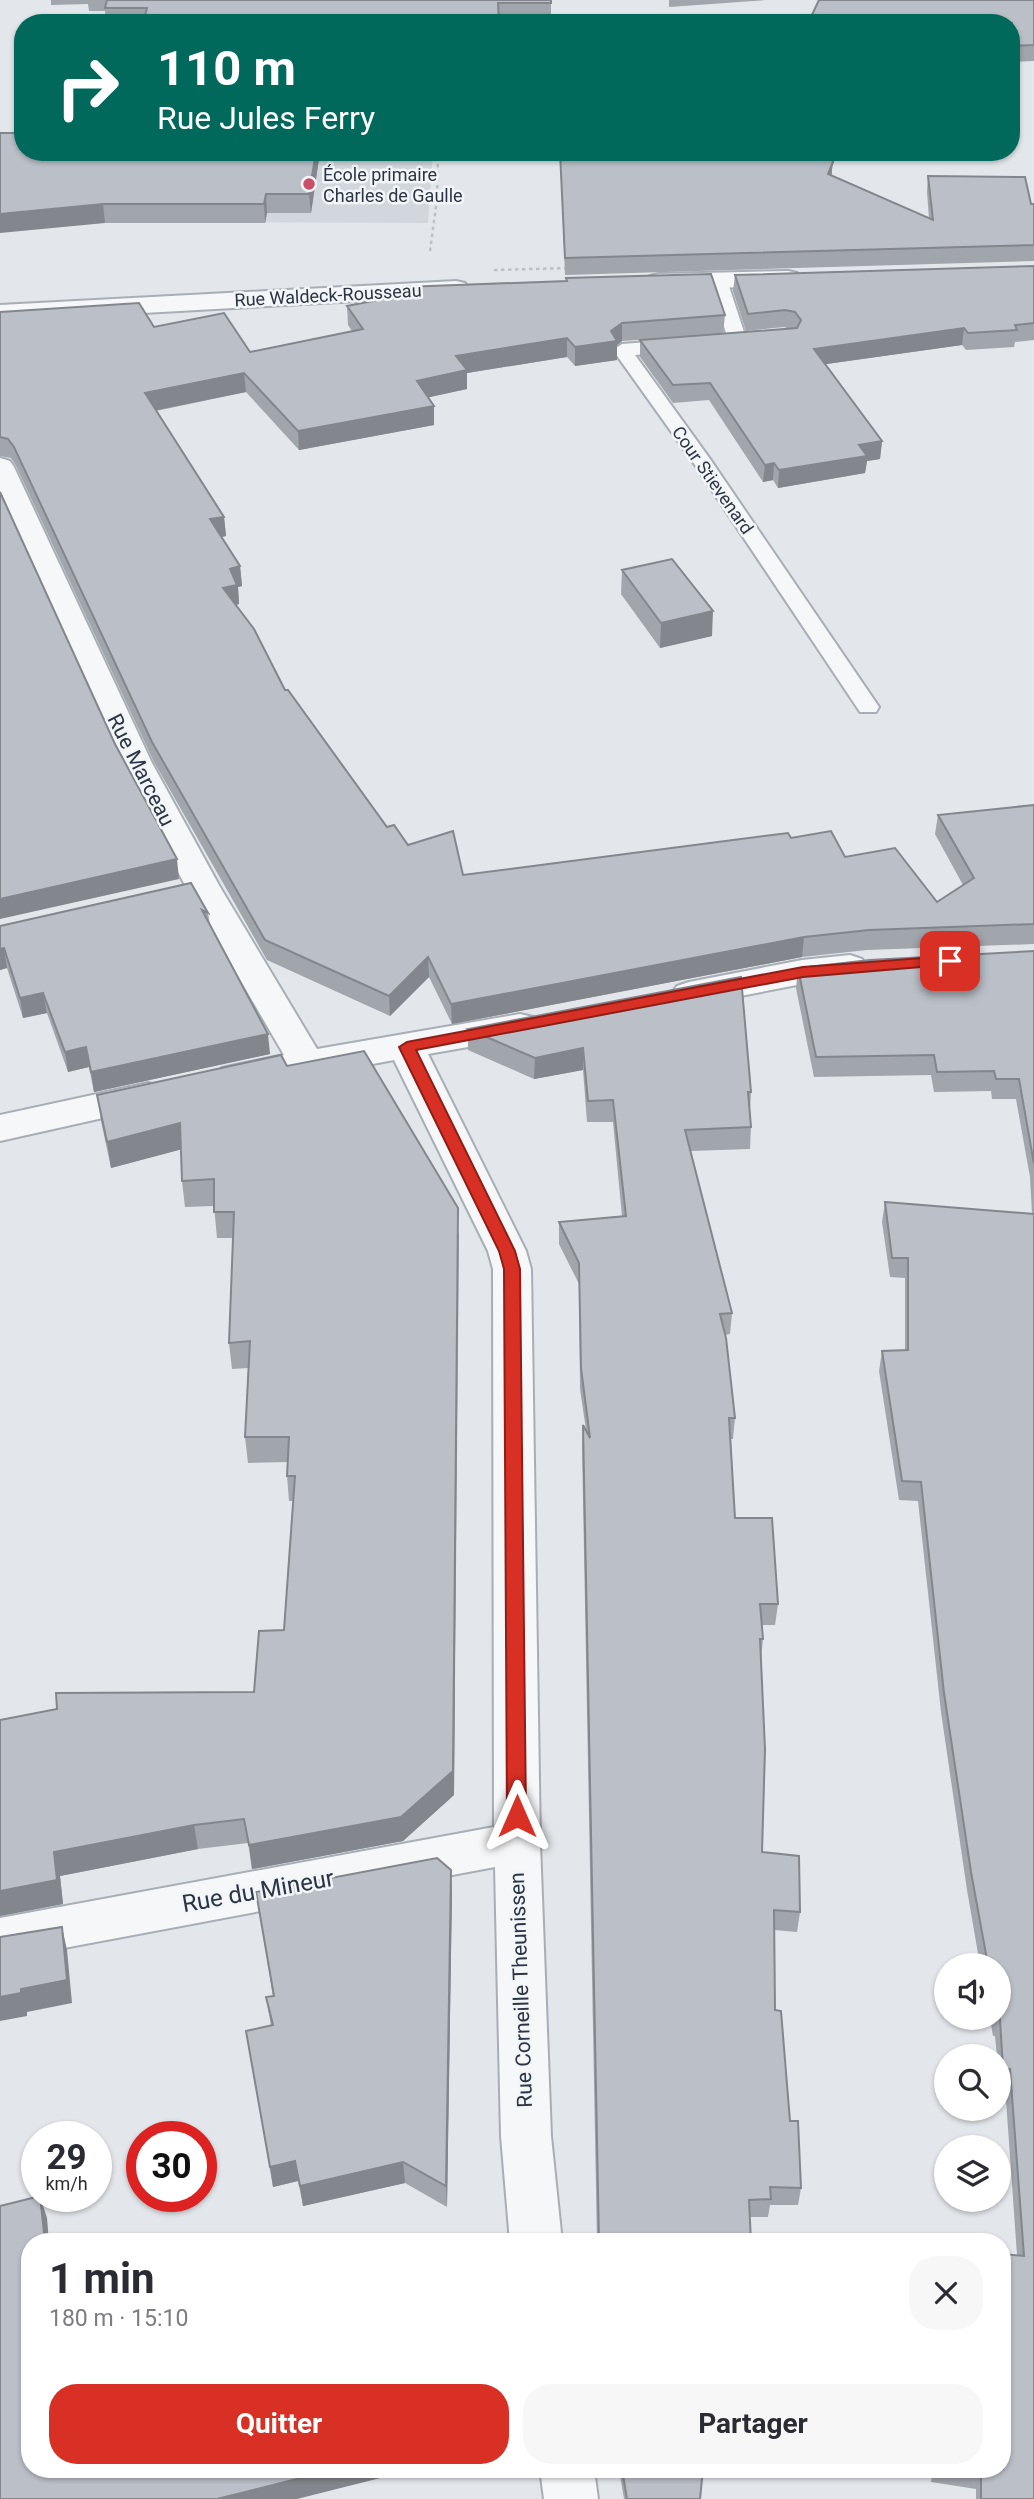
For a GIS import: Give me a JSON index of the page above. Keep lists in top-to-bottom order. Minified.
{"streets":{"street":["Rue Waldeck-Rousseau","Rue Marceau","Rue du Mineur","Rue Corneille Theunissen"],"lane":["Cour Stievenard"]},"crossings":[["Rue du Mineur","Rue Corneille Theunissen"]],"places":["École primaire Charles de Gaulle"],"page":{"turn":["110 m","Rue Jules Ferry"],"speed":"29 km/h","limit":"30","heading":["1 min","180 m · 15:10"],"buttons":["Quitter","Partager"]}}
